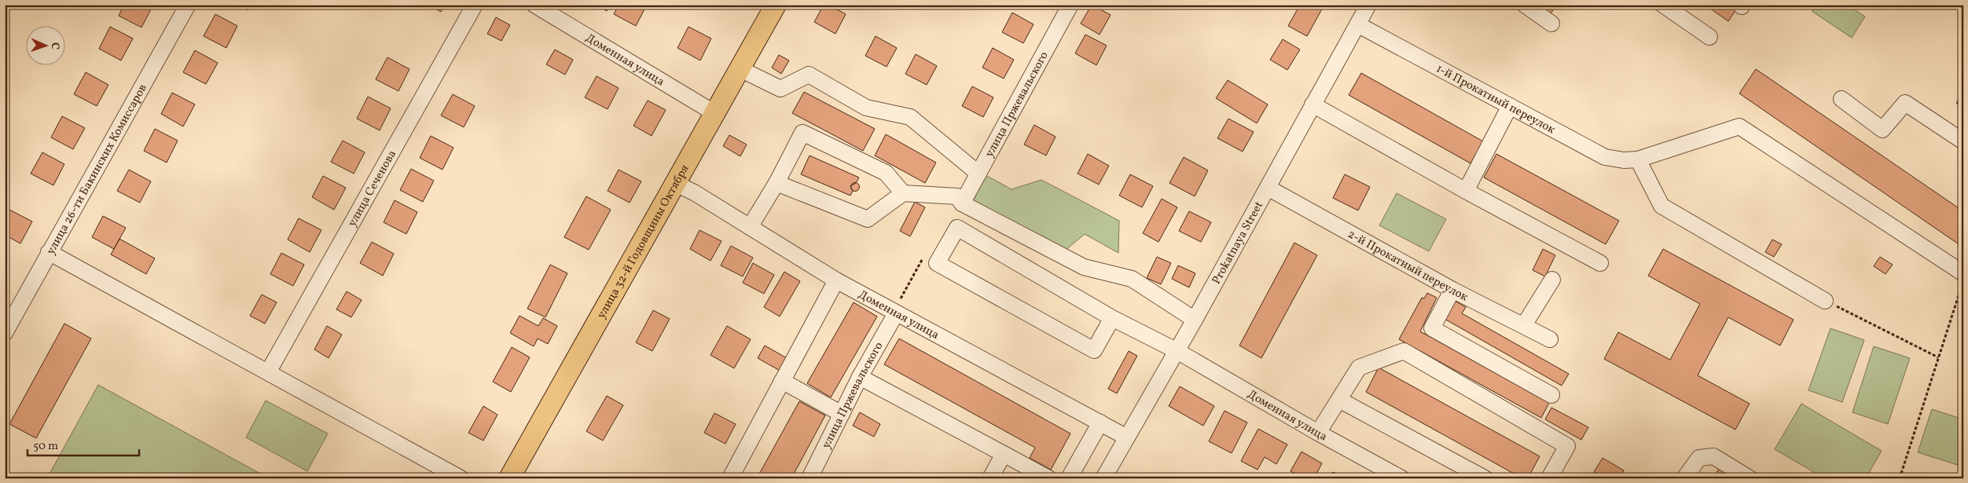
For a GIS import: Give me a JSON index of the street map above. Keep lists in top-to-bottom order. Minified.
{"streets":{"main road":["улица 32-й Годовщины Октября"],"street":["Доменная улица","1-й Прокатный переулок","улица Пржевальского","улица 26-ти Бакинских Комиссаров","улица Сеченова","Prokatnaya Street","2-й Прокатный переулок"]},"crossings":[["Доменная улица","улица Пржевальского"],["Доменная улица","улица 32-й Годовщины Октября"],["Доменная улица","Prokatnaya Street"],["1-й Прокатный переулок","Prokatnaya Street"],["Prokatnaya Street","2-й Прокатный переулок"]],"scale_bar":"50 m","north":"right"}
